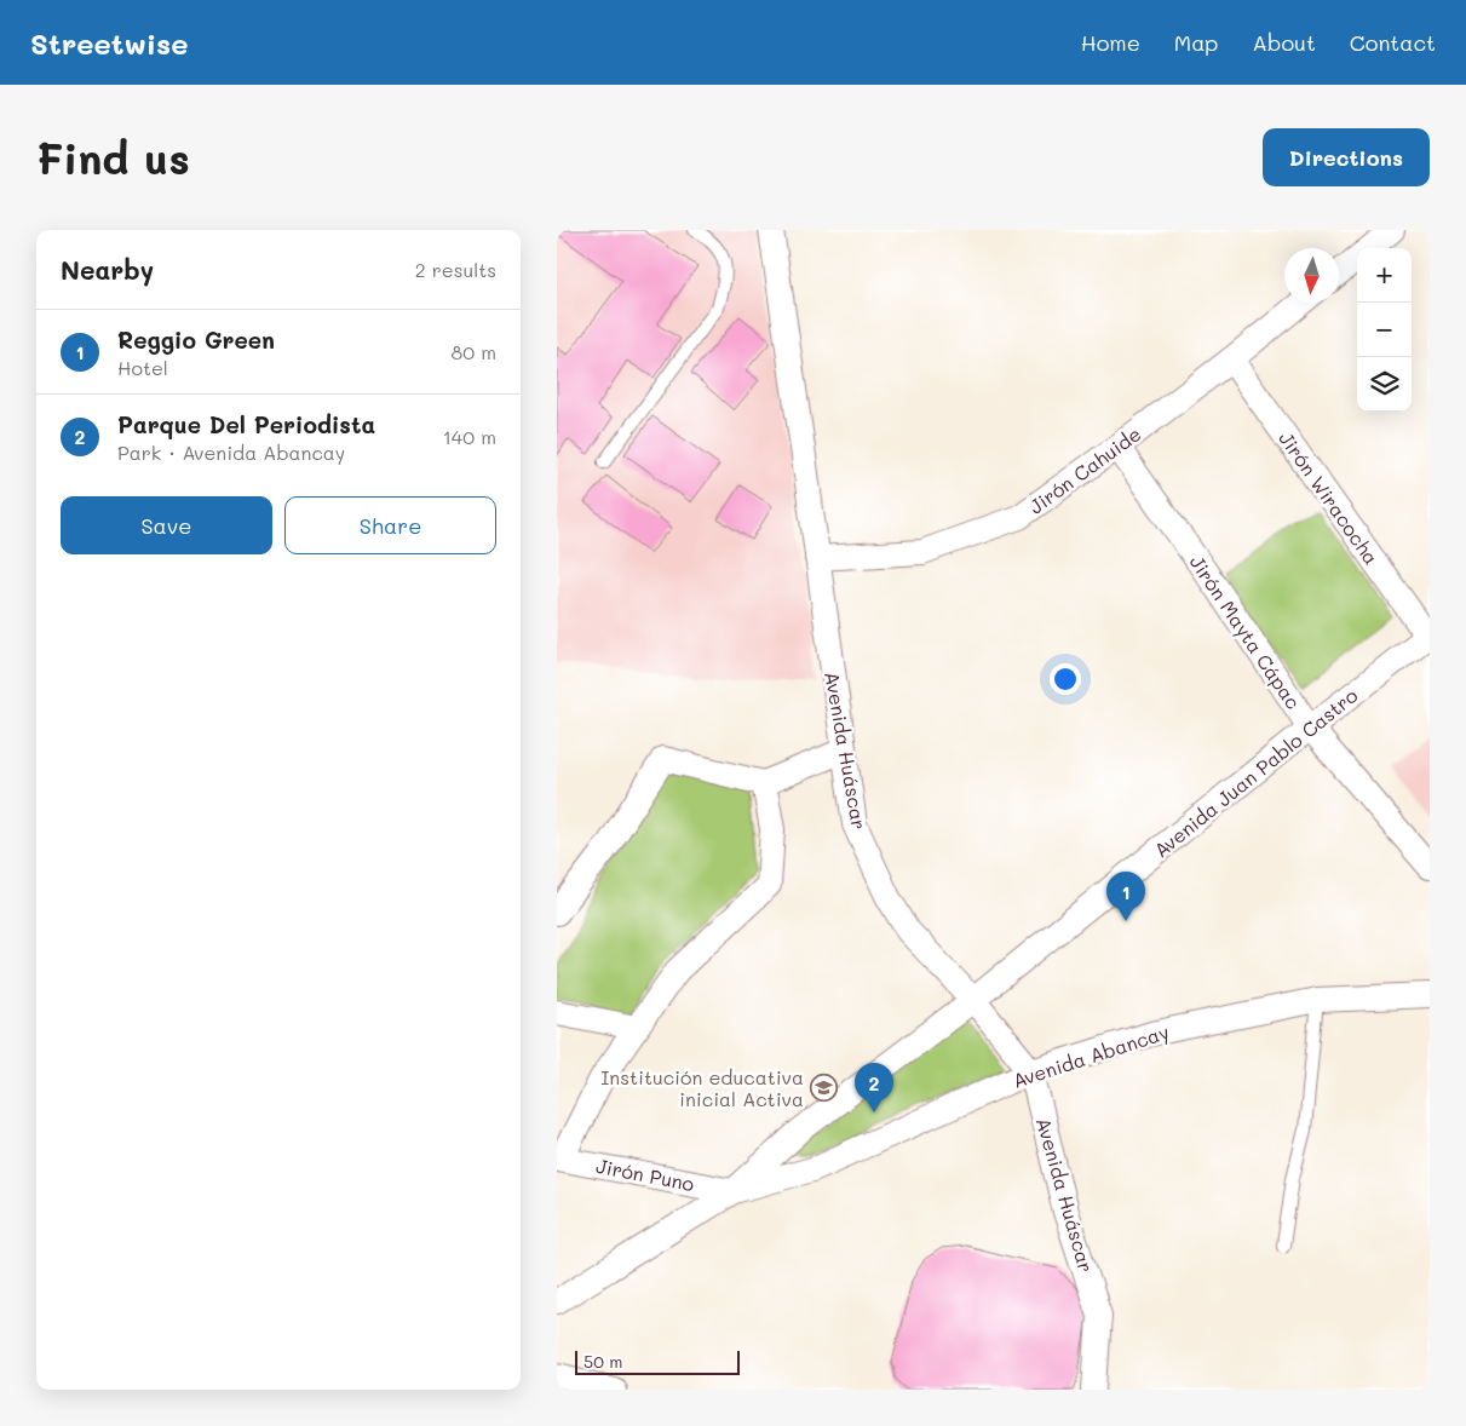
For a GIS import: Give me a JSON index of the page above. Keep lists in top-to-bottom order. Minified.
{"streets":{"street":["Jirón Cahuide","Jirón Wiracocha","Jirón Mayta Cápac","Avenida Huáscar","Avenida Juan Pablo Castro","Avenida Abancay","Jirón Puno"]},"crossings":[["Jirón Cahuide","Jirón Wiracocha"],["Jirón Cahuide","Jirón Mayta Cápac"],["Jirón Cahuide","Avenida Huáscar"],["Jirón Wiracocha","Avenida Juan Pablo Castro"],["Jirón Mayta Cápac","Avenida Juan Pablo Castro"],["Avenida Huáscar","Avenida Juan Pablo Castro"],["Avenida Huáscar","Avenida Abancay"],["Avenida Juan Pablo Castro","Avenida Abancay"],["Avenida Juan Pablo Castro","Jirón Puno"],["Avenida Abancay","Jirón Puno"]],"places":{"school or university":["Institución educativa inicial Activa"]},"scale_bar":"50 m","north":"bottom","page":{"header":"Streetwise","nav":["Home","Map","About","Contact"],"buttons":["Directions",["Save","Share"]],"title":"Find us","heading":["Nearby","2 results"],"map_buttons":["+","−"],"list":[{"mark":"1","name":"Reggio Green","note":"Hotel","value":"80 m"},{"mark":"2","name":"Parque Del Periodista","note":"Park · Avenida Abancay","value":"140 m"}],"pins":["1","2"],"scale":"50 m"}}
